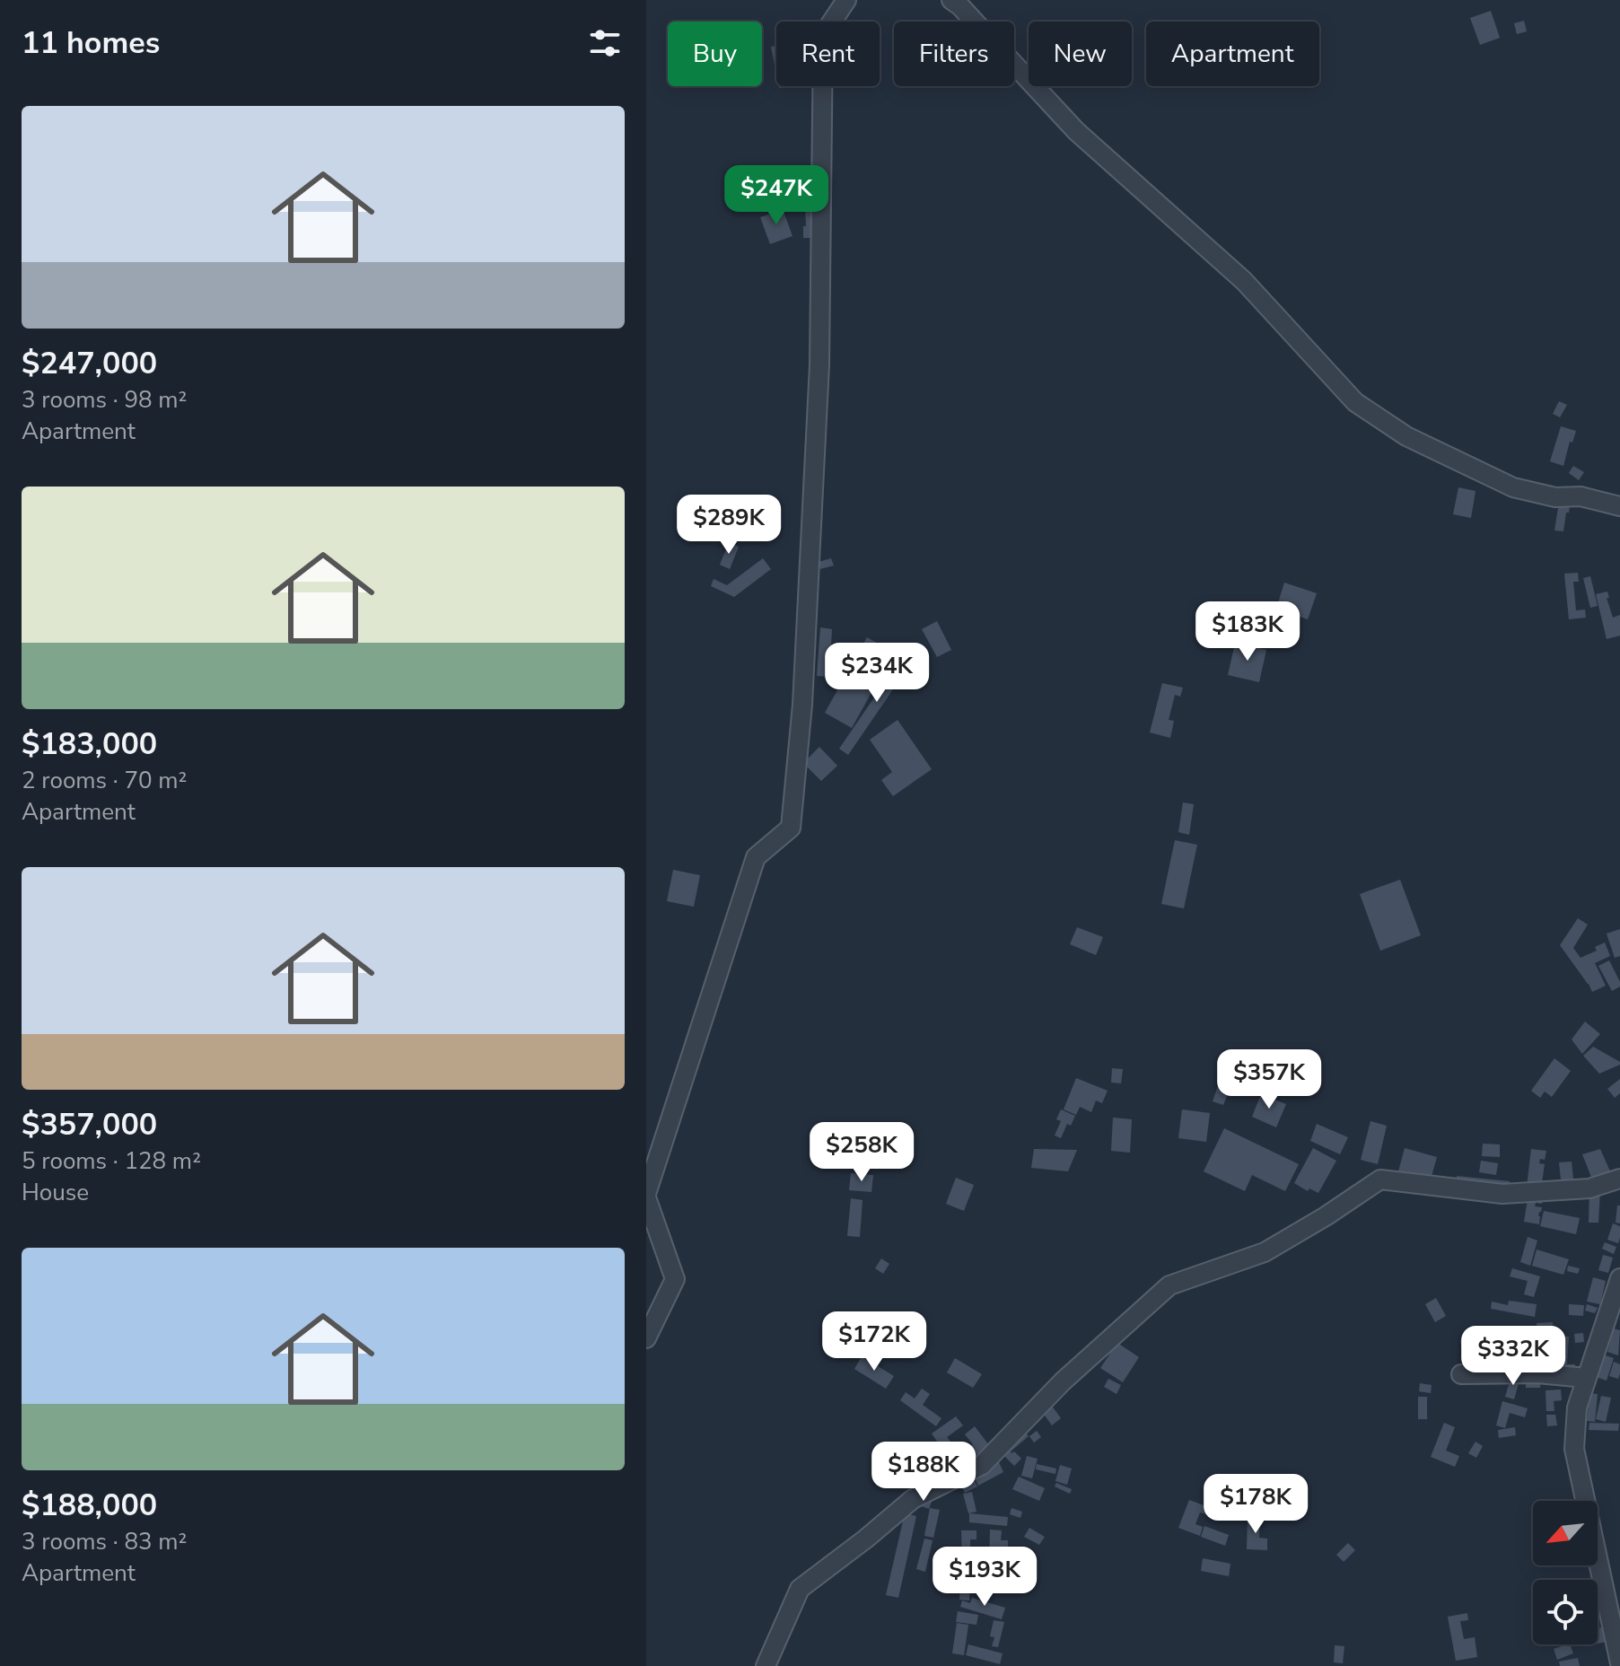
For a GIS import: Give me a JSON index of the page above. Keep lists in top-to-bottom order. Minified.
{"north":"bottom left","page":{"heading":"11 homes","chip":["Buy","Rent","Filters","New","Apartment"],"list":[{"name":"$247,000","note":"3 rooms · 98 m² · Apartment"},{"name":"$183,000","note":"2 rooms · 70 m² · Apartment"},{"name":"$357,000","note":"5 rooms · 128 m² · House"},{"name":"$188,000","note":"3 rooms · 83 m² · Apartment"}],"price":["$247K","$289K","$183K","$234K","$357K","$258K","$172K","$332K","$188K","$178K","$193K"]}}
